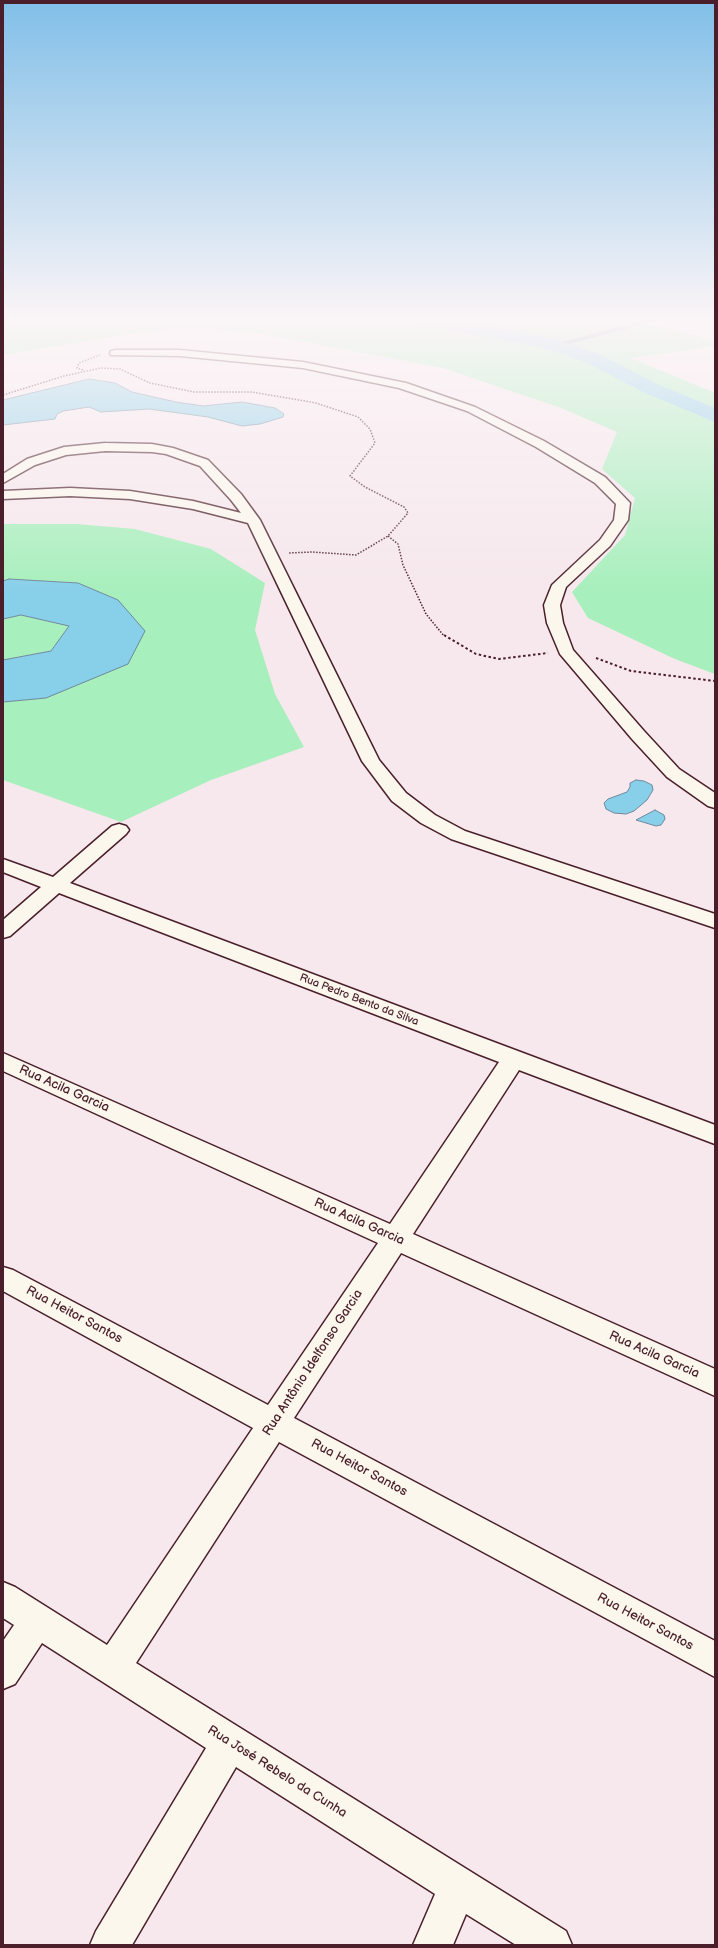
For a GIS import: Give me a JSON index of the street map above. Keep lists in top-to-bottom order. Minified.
{"streets":{"street":["Rua Pedro Bento da Silva","Rua Acila Garcia","Rua Heitor Santos","Rua Antônio Idelfonso Garcia","Rua José Rebelo da Cunha"]},"crossings":[["Rua Pedro Bento da Silva","Rua Antônio Idelfonso Garcia"],["Rua Acila Garcia","Rua Antônio Idelfonso Garcia"],["Rua Heitor Santos","Rua Antônio Idelfonso Garcia"],["Rua Antônio Idelfonso Garcia","Rua José Rebelo da Cunha"]]}
